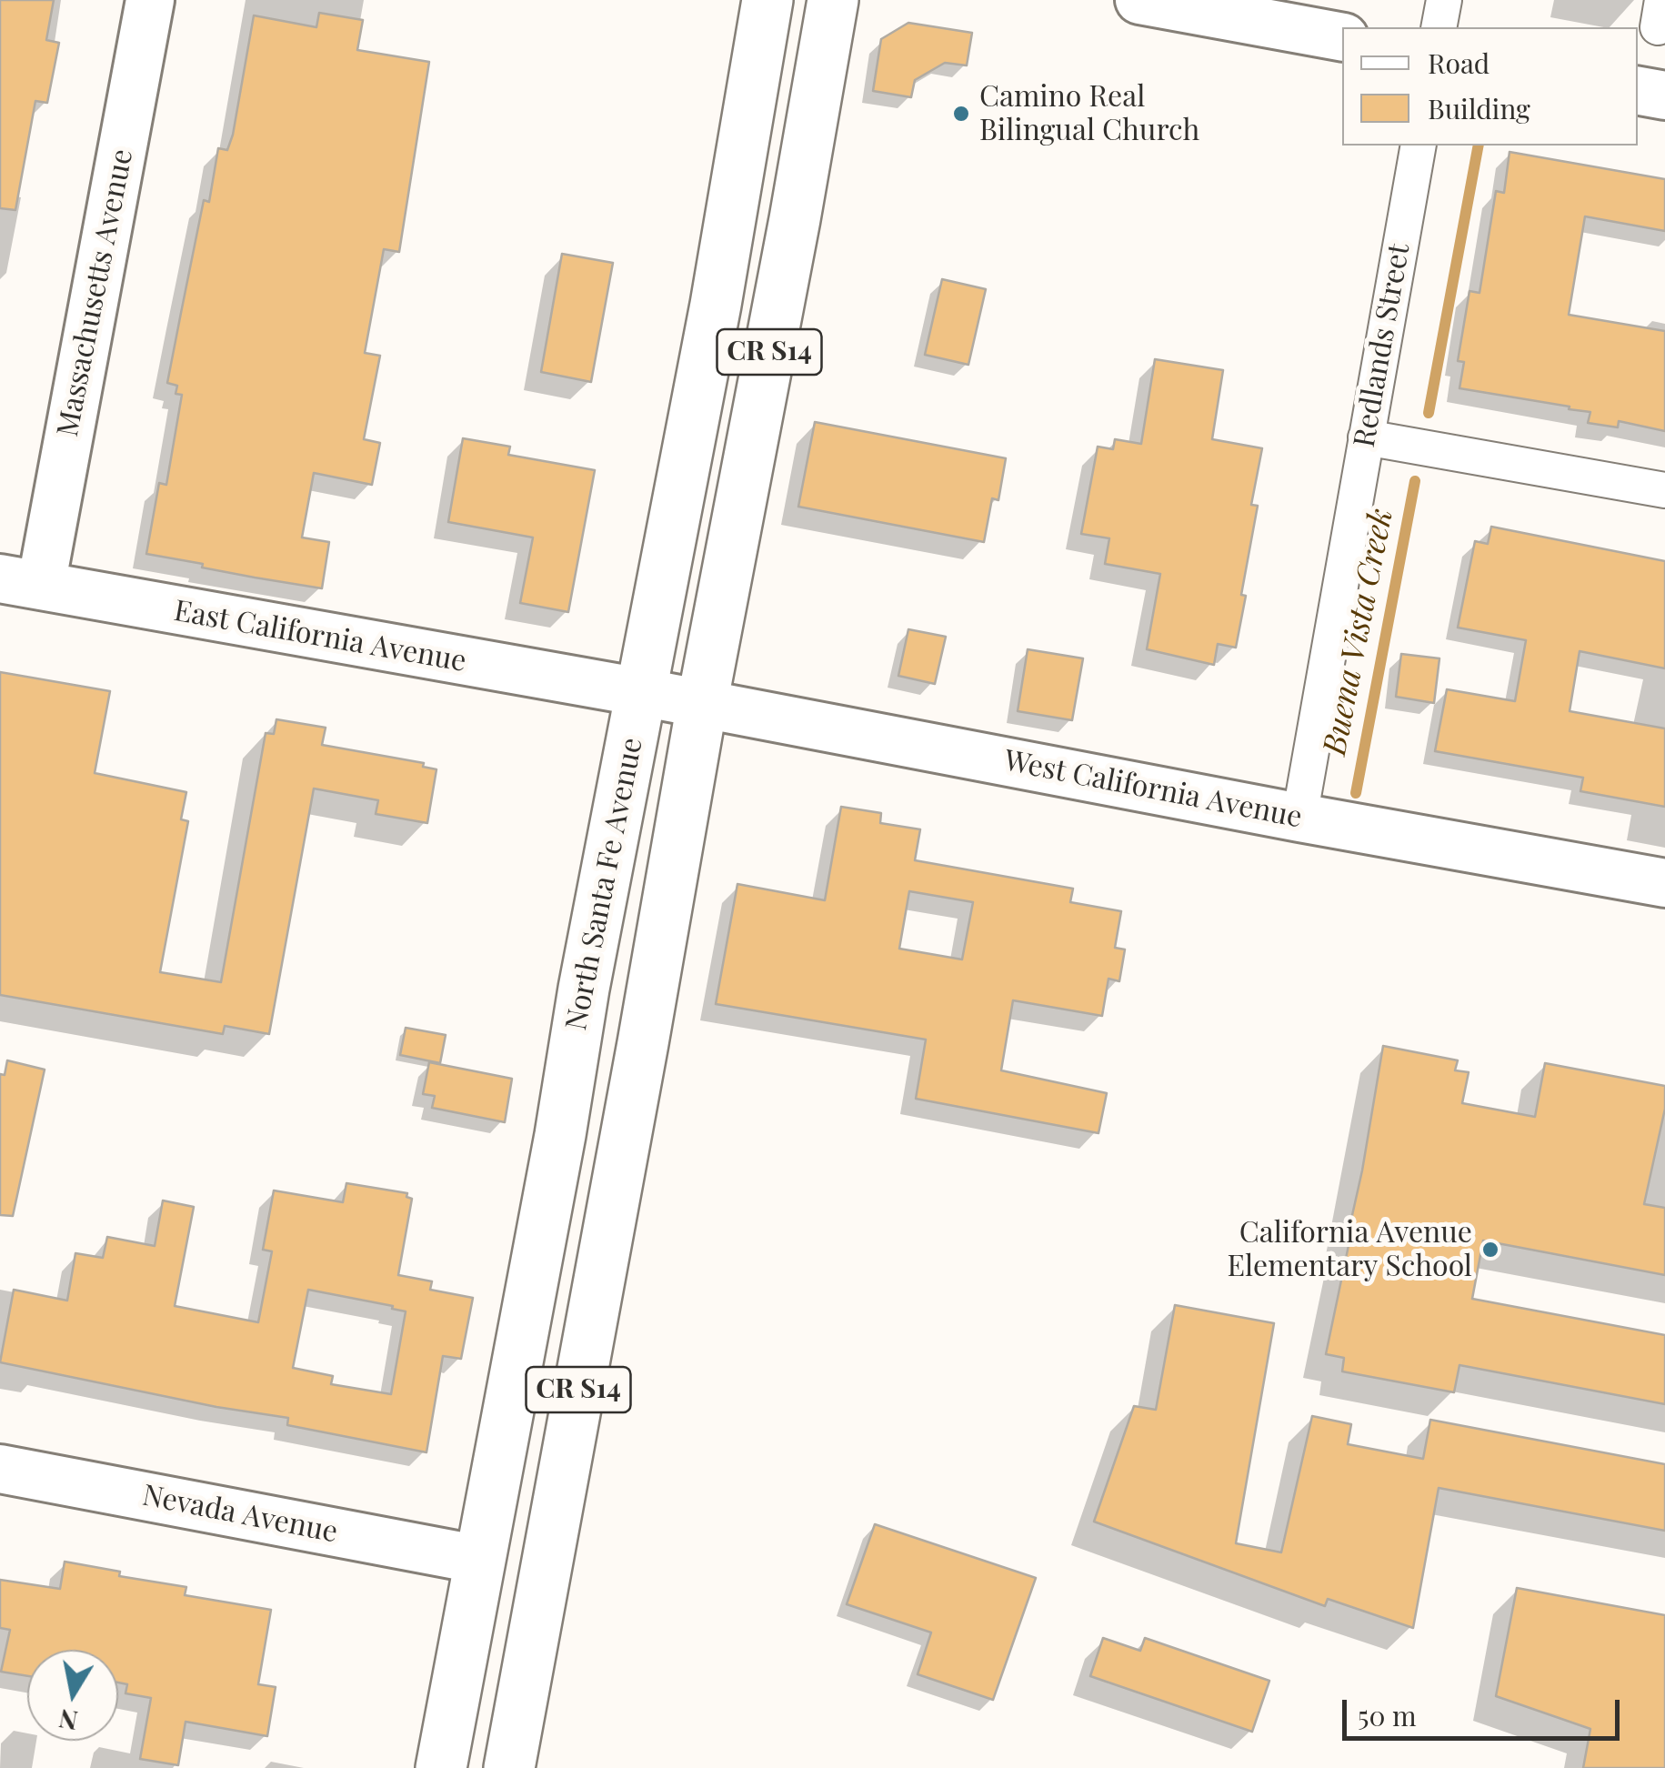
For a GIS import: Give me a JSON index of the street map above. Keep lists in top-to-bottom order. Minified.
{"streets":{"main road":["CR S14","North Santa Fe Avenue"],"street":["Massachusetts Avenue","Redlands Street","East California Avenue","West California Avenue","Nevada Avenue"]},"crossings":[["Massachusetts Avenue","East California Avenue"],["Redlands Street","West California Avenue"],["CR S14","West California Avenue"],["East California Avenue","West California Avenue"],["East California Avenue","North Santa Fe Avenue"],["West California Avenue","North Santa Fe Avenue"],["North Santa Fe Avenue","Nevada Avenue"]],"water":["Buena Vista Creek"],"places":["Camino Real Bilingual Church","California Avenue Elementary School"],"legend":["Road","Building"],"scale_bar":"50 m","north":"bottom"}
